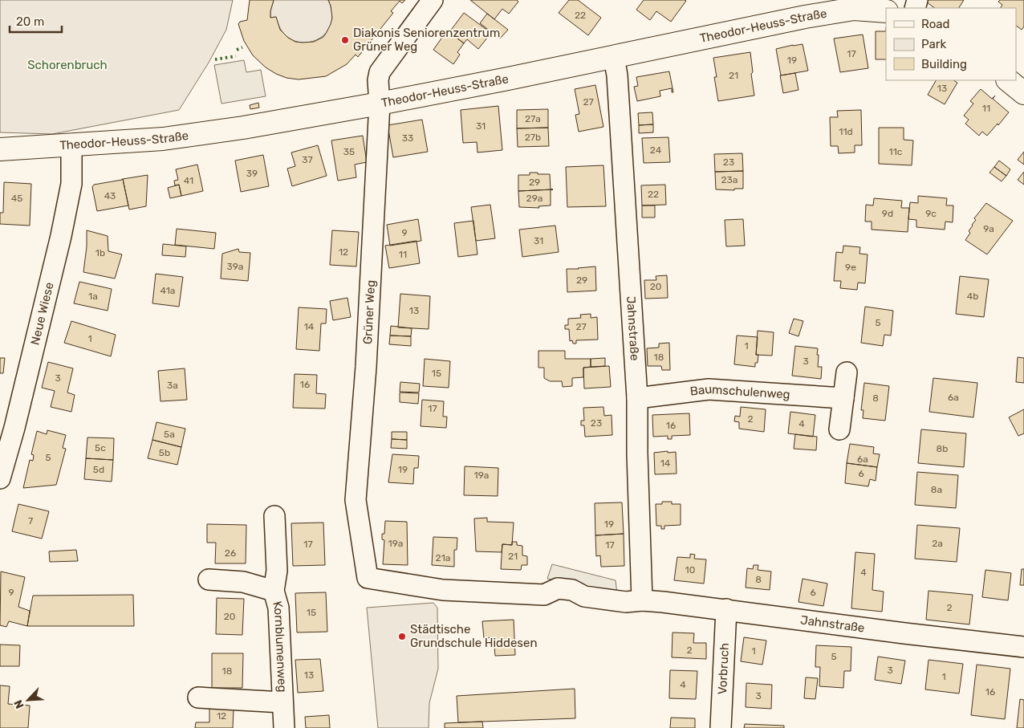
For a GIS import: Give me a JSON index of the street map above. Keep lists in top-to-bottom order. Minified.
{"streets":{"main road":["Theodor-Heuss-Straße"],"street":["Grüner Weg","Neue Wiese","Jahnstraße","Baumschulenweg","Kornblumenweg","Vorbruch"]},"crossings":[["Theodor-Heuss-Straße","Grüner Weg"],["Theodor-Heuss-Straße","Neue Wiese"],["Theodor-Heuss-Straße","Jahnstraße"],["Grüner Weg","Jahnstraße"],["Jahnstraße","Baumschulenweg"],["Jahnstraße","Vorbruch"]],"parks":["Schorenbruch"],"places":["Diakonis Seniorenzentrum Grüner Weg","Städtische Grundschule Hiddesen"],"house_numbers":["22","17","19","21","13","27","11","27a","31","11d","27b","33","24","35","11c","37","23","39","23a","41","29","22","43","45","29a","9d","9c","9a","9","31","12","1b","11","39a","9e","29","20","41a","1a","4b","13","5","14","27","1","1","18","3","15","3","16","3a","6a","8","17","2","23","4","16","5a","5c","8b","5b","5","6a","14","5d","19","6","19a","8a","7","19","19a","2a","17","17","26","21","21a","10","4","8","9","6","2","15","20","2","1","5","3","18","13","1","4","16","3","12"],"legend":["Road","Park","Building"],"scale_bar":"20 m","north":"bottom left"}
